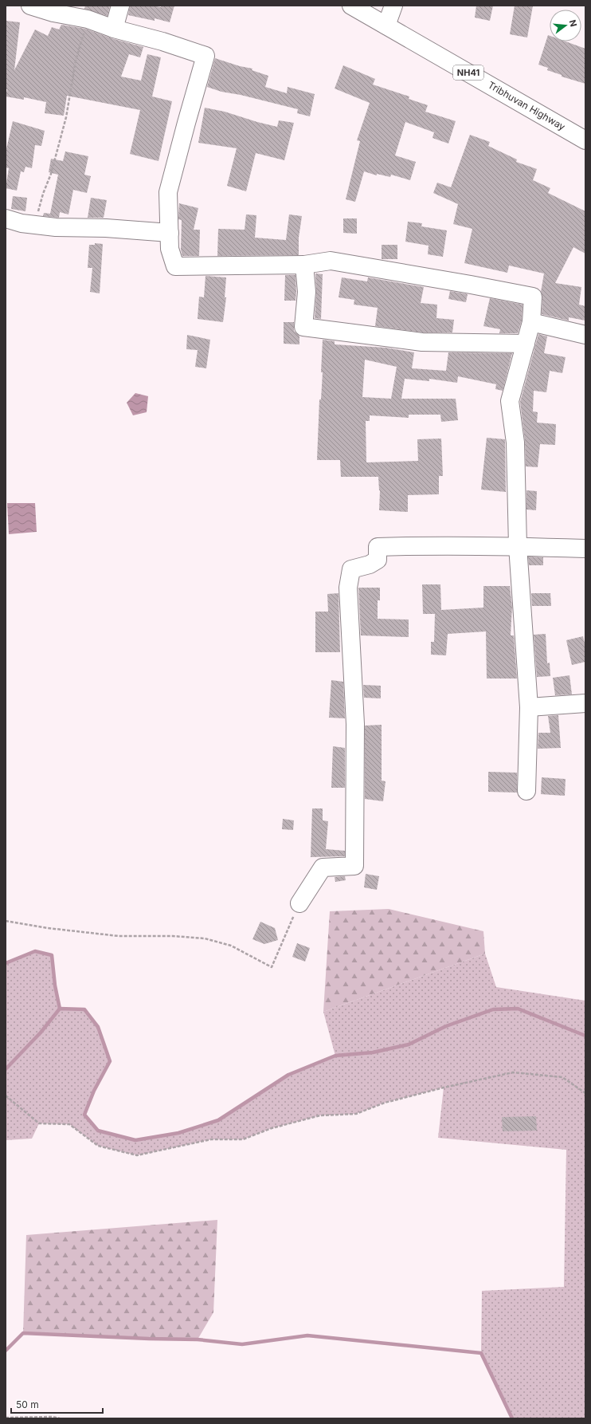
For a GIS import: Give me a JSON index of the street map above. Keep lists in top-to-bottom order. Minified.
{"streets":{"main road":["NH41","Tribhuvan Highway"]},"scale_bar":"50 m","north":"right"}
